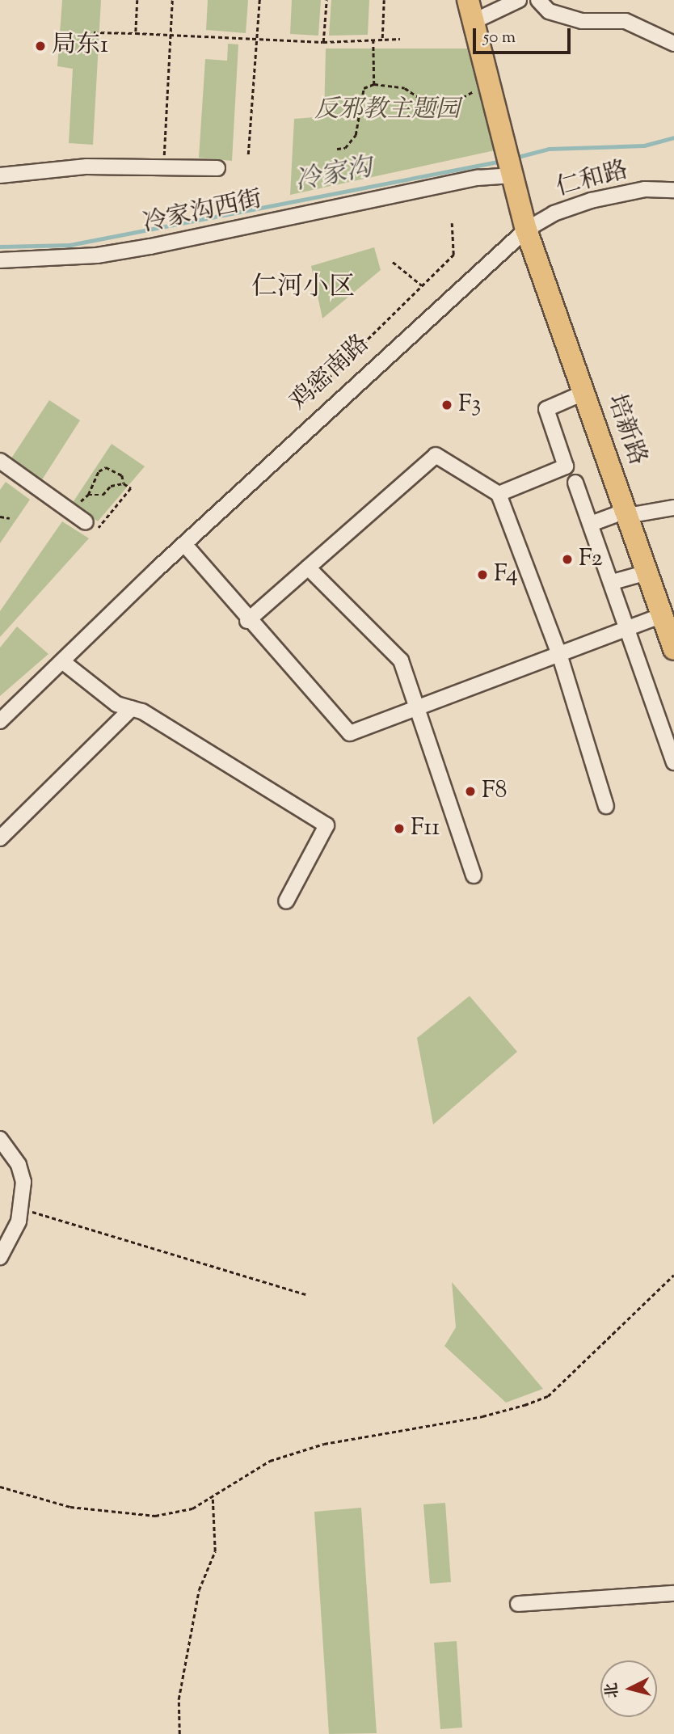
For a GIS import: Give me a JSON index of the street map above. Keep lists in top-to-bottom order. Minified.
{"streets":{"highway":["培新路"],"street":["仁和路","冷家沟西街","鸡密南路"]},"crossings":[["仁和路","鸡密南路"],["仁和路","培新路"],["鸡密南路","培新路"]],"districts":["仁河小区"],"water":["冷家沟"],"parks":["反邪教主题园"],"places":["局东1","F3","F2","F4","F8","F11"],"scale_bar":"50 m","north":"left"}
